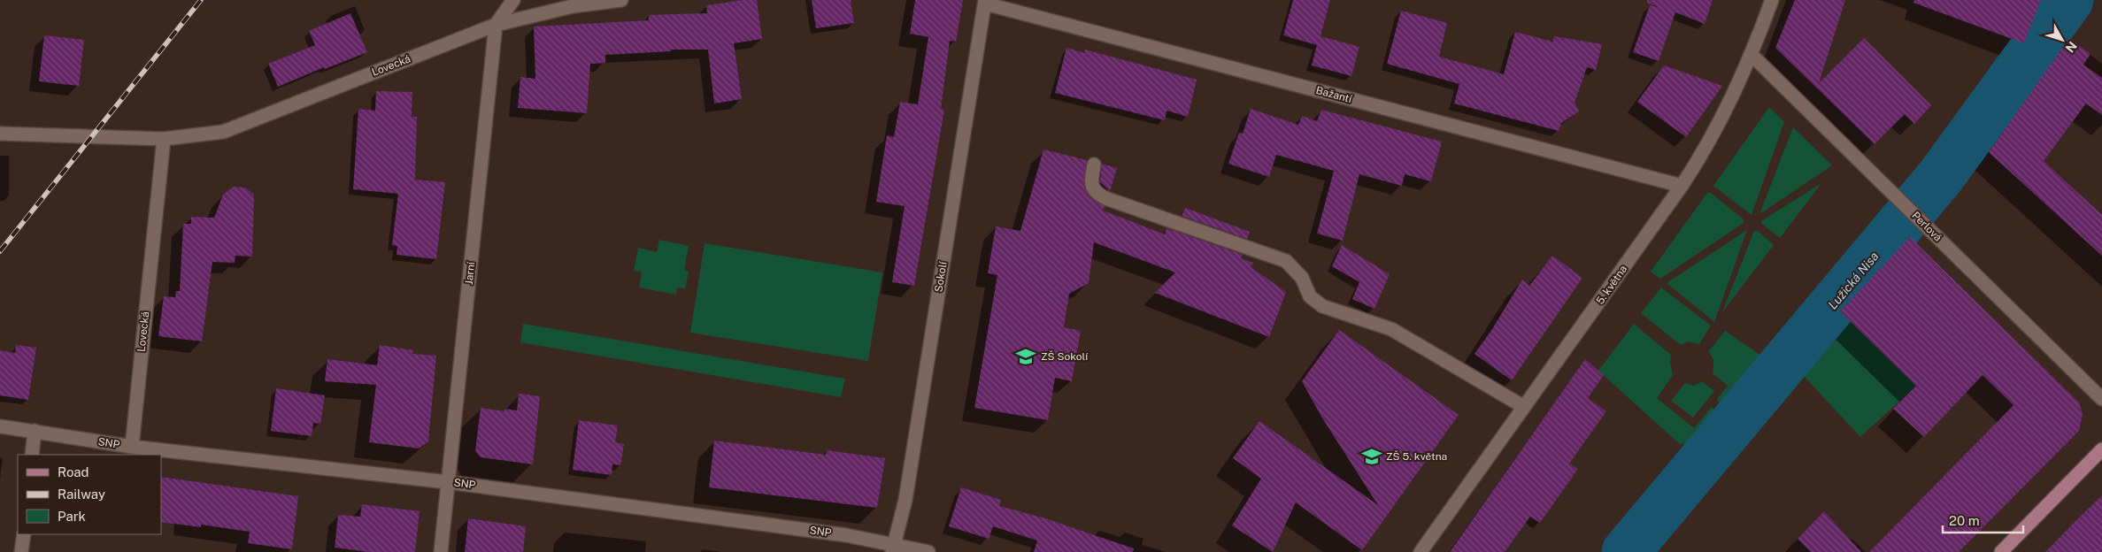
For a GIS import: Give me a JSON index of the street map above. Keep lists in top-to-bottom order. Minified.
{"streets":{"street":["Lovecká","Bažantí","Perlová","Jarní","Sokolí","5. května","SNP"]},"crossings":[["Lovecká","Jarní"],["Lovecká","SNP"],["Bažantí","Sokolí"],["Bažantí","5. května"],["Perlová","5. května"],["Jarní","SNP"],["Sokolí","SNP"]],"water":["Lužická Nisa"],"places":{"school or university":["ZŠ Sokolí","ZŠ 5. května"]},"legend":["Road","Railway","Park"],"scale_bar":"20 m","north":"bottom right"}
